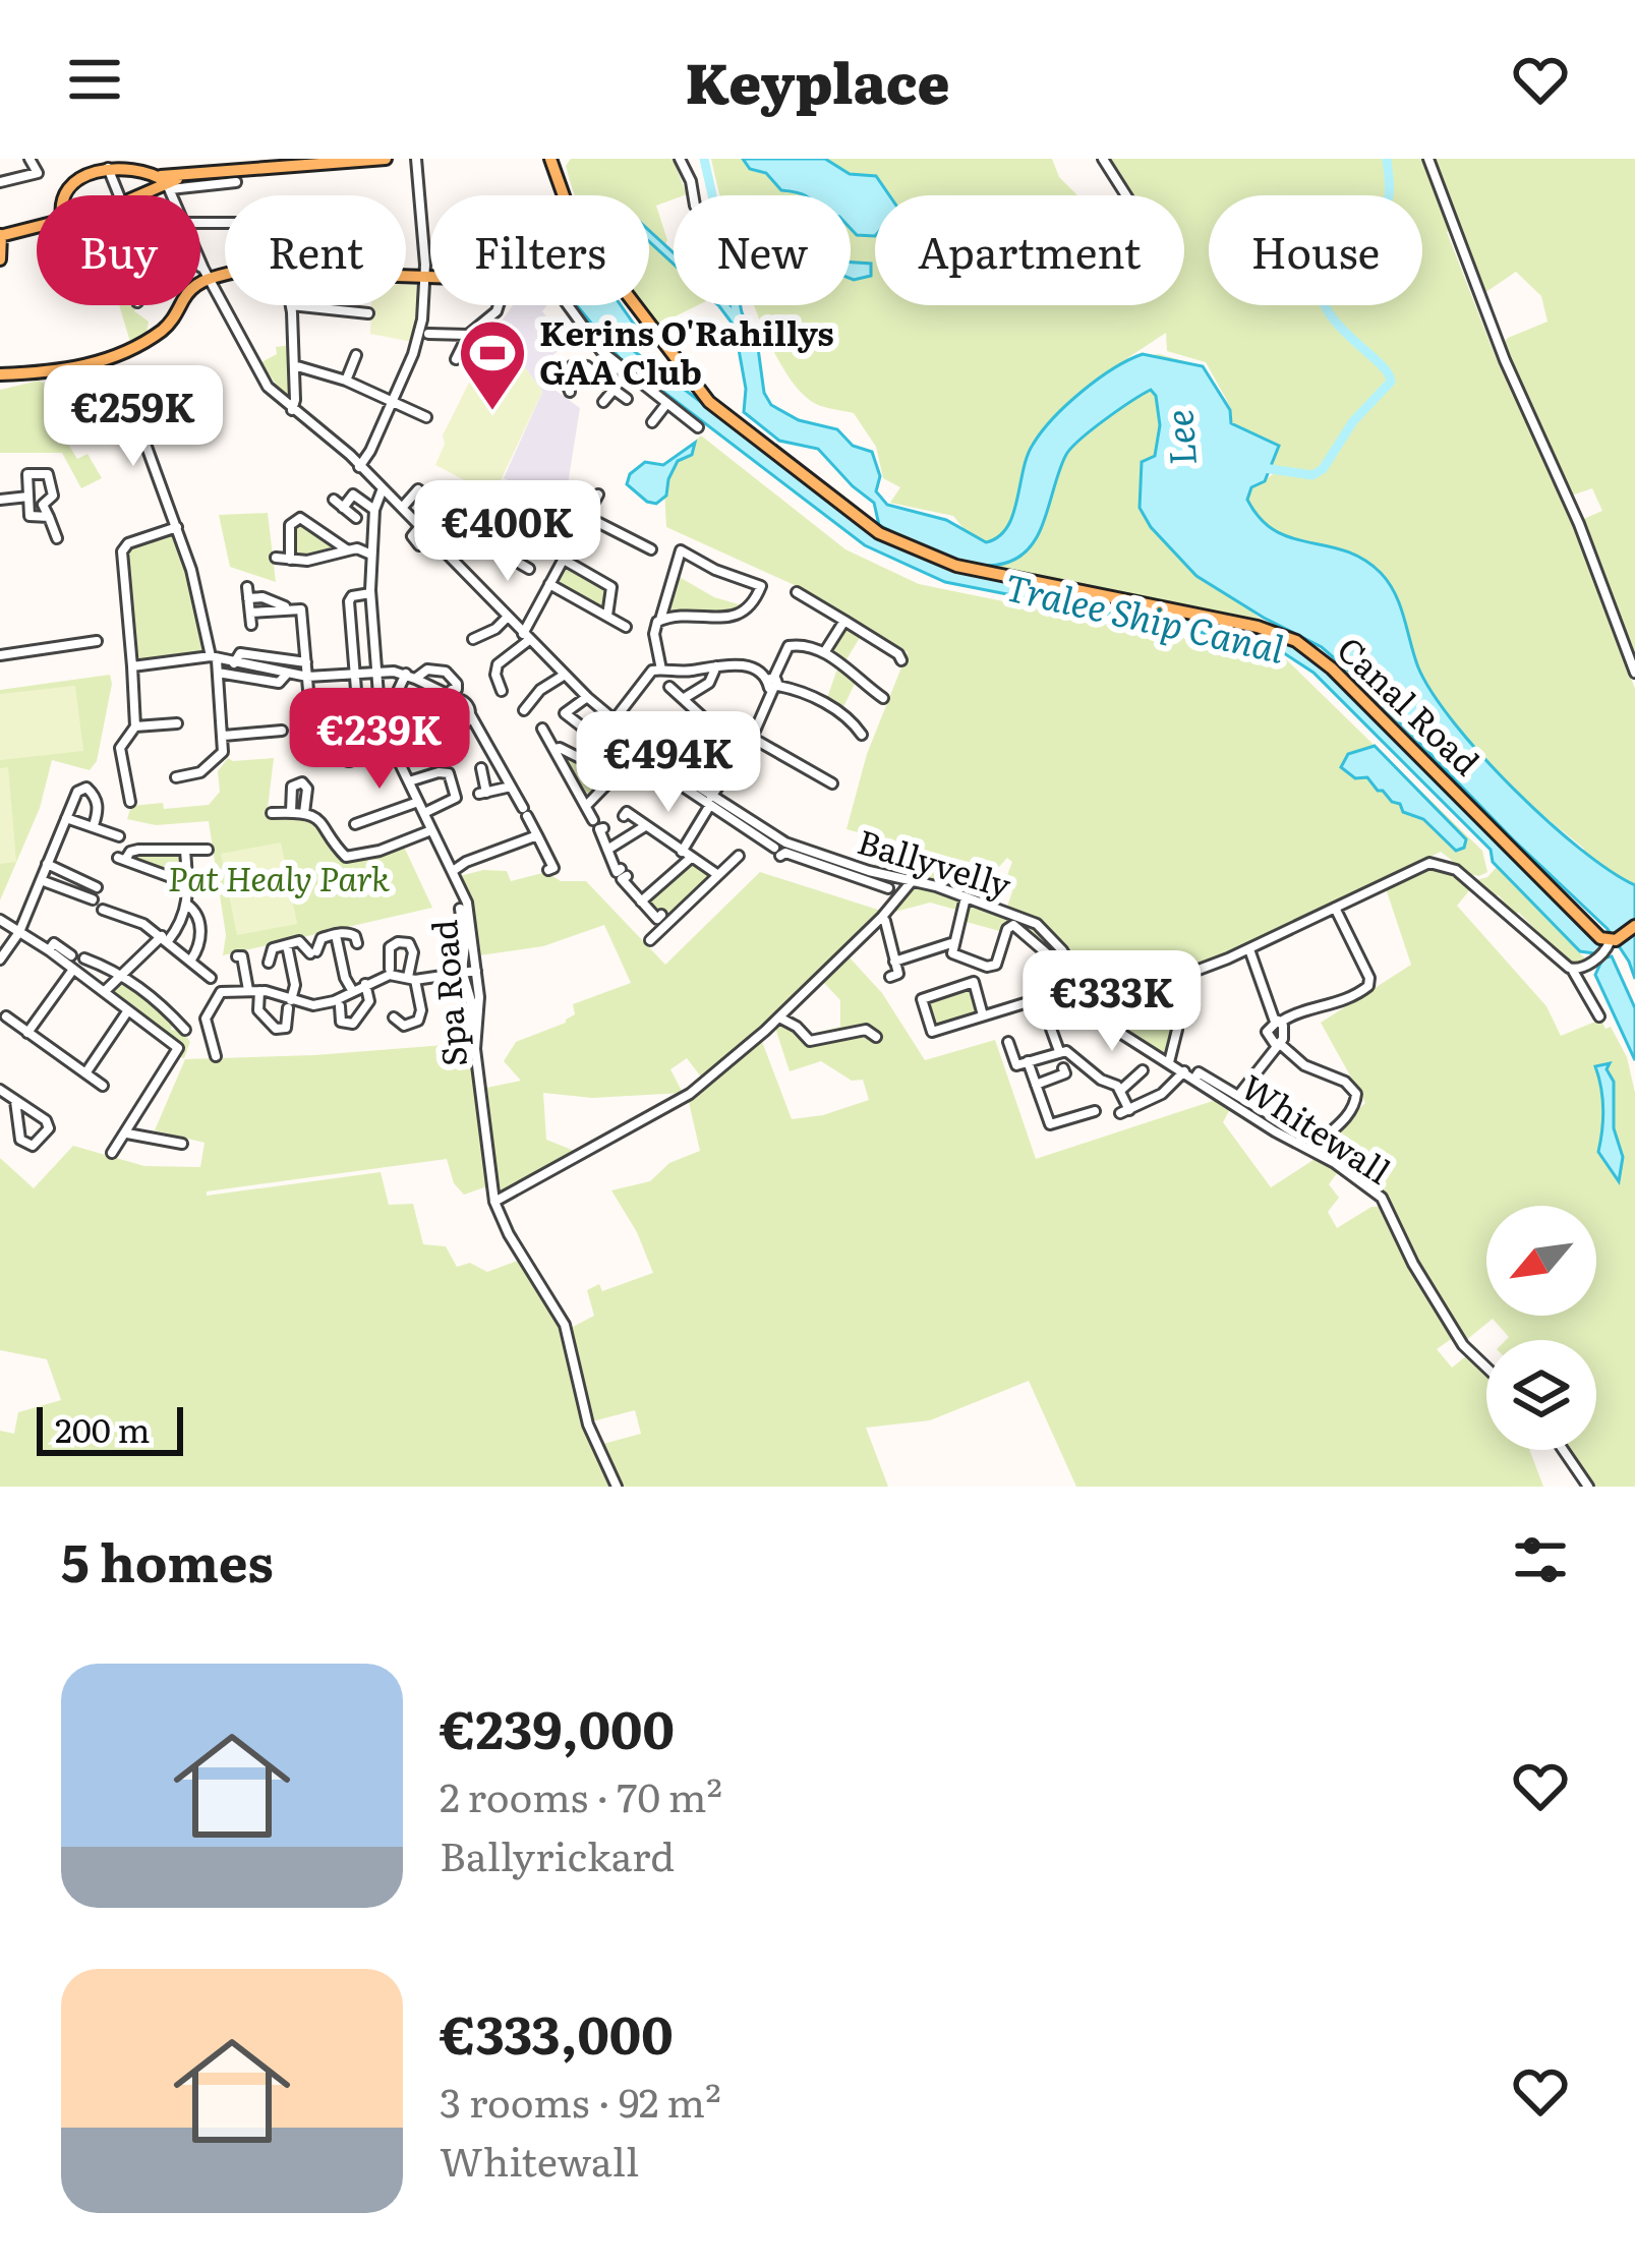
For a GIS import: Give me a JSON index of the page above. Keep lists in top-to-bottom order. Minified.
{"streets":{"main road":["Canal Road"],"street":["Ballyvelly","Spa Road","Whitewall"]},"crossings":[["Ballyvelly","Whitewall"]],"water":["Lee","Tralee Ship Canal"],"parks":["Pat Healy Park"],"places":{"sports":["Kerins O'Rahillys GAA Club"]},"scale_bar":"200 m","north":"bottom left","page":{"header":"Keyplace","chip":["Buy","Rent","Filters","New","Apartment","House"],"price":["€259K","€400K","€239K","€494K","€333K"],"scale":"200 m","heading":"5 homes","list":[{"name":"€239,000","note":"2 rooms · 70 m² · Ballyrickard"},{"name":"€333,000","note":"3 rooms · 92 m² · Whitewall"}]}}
